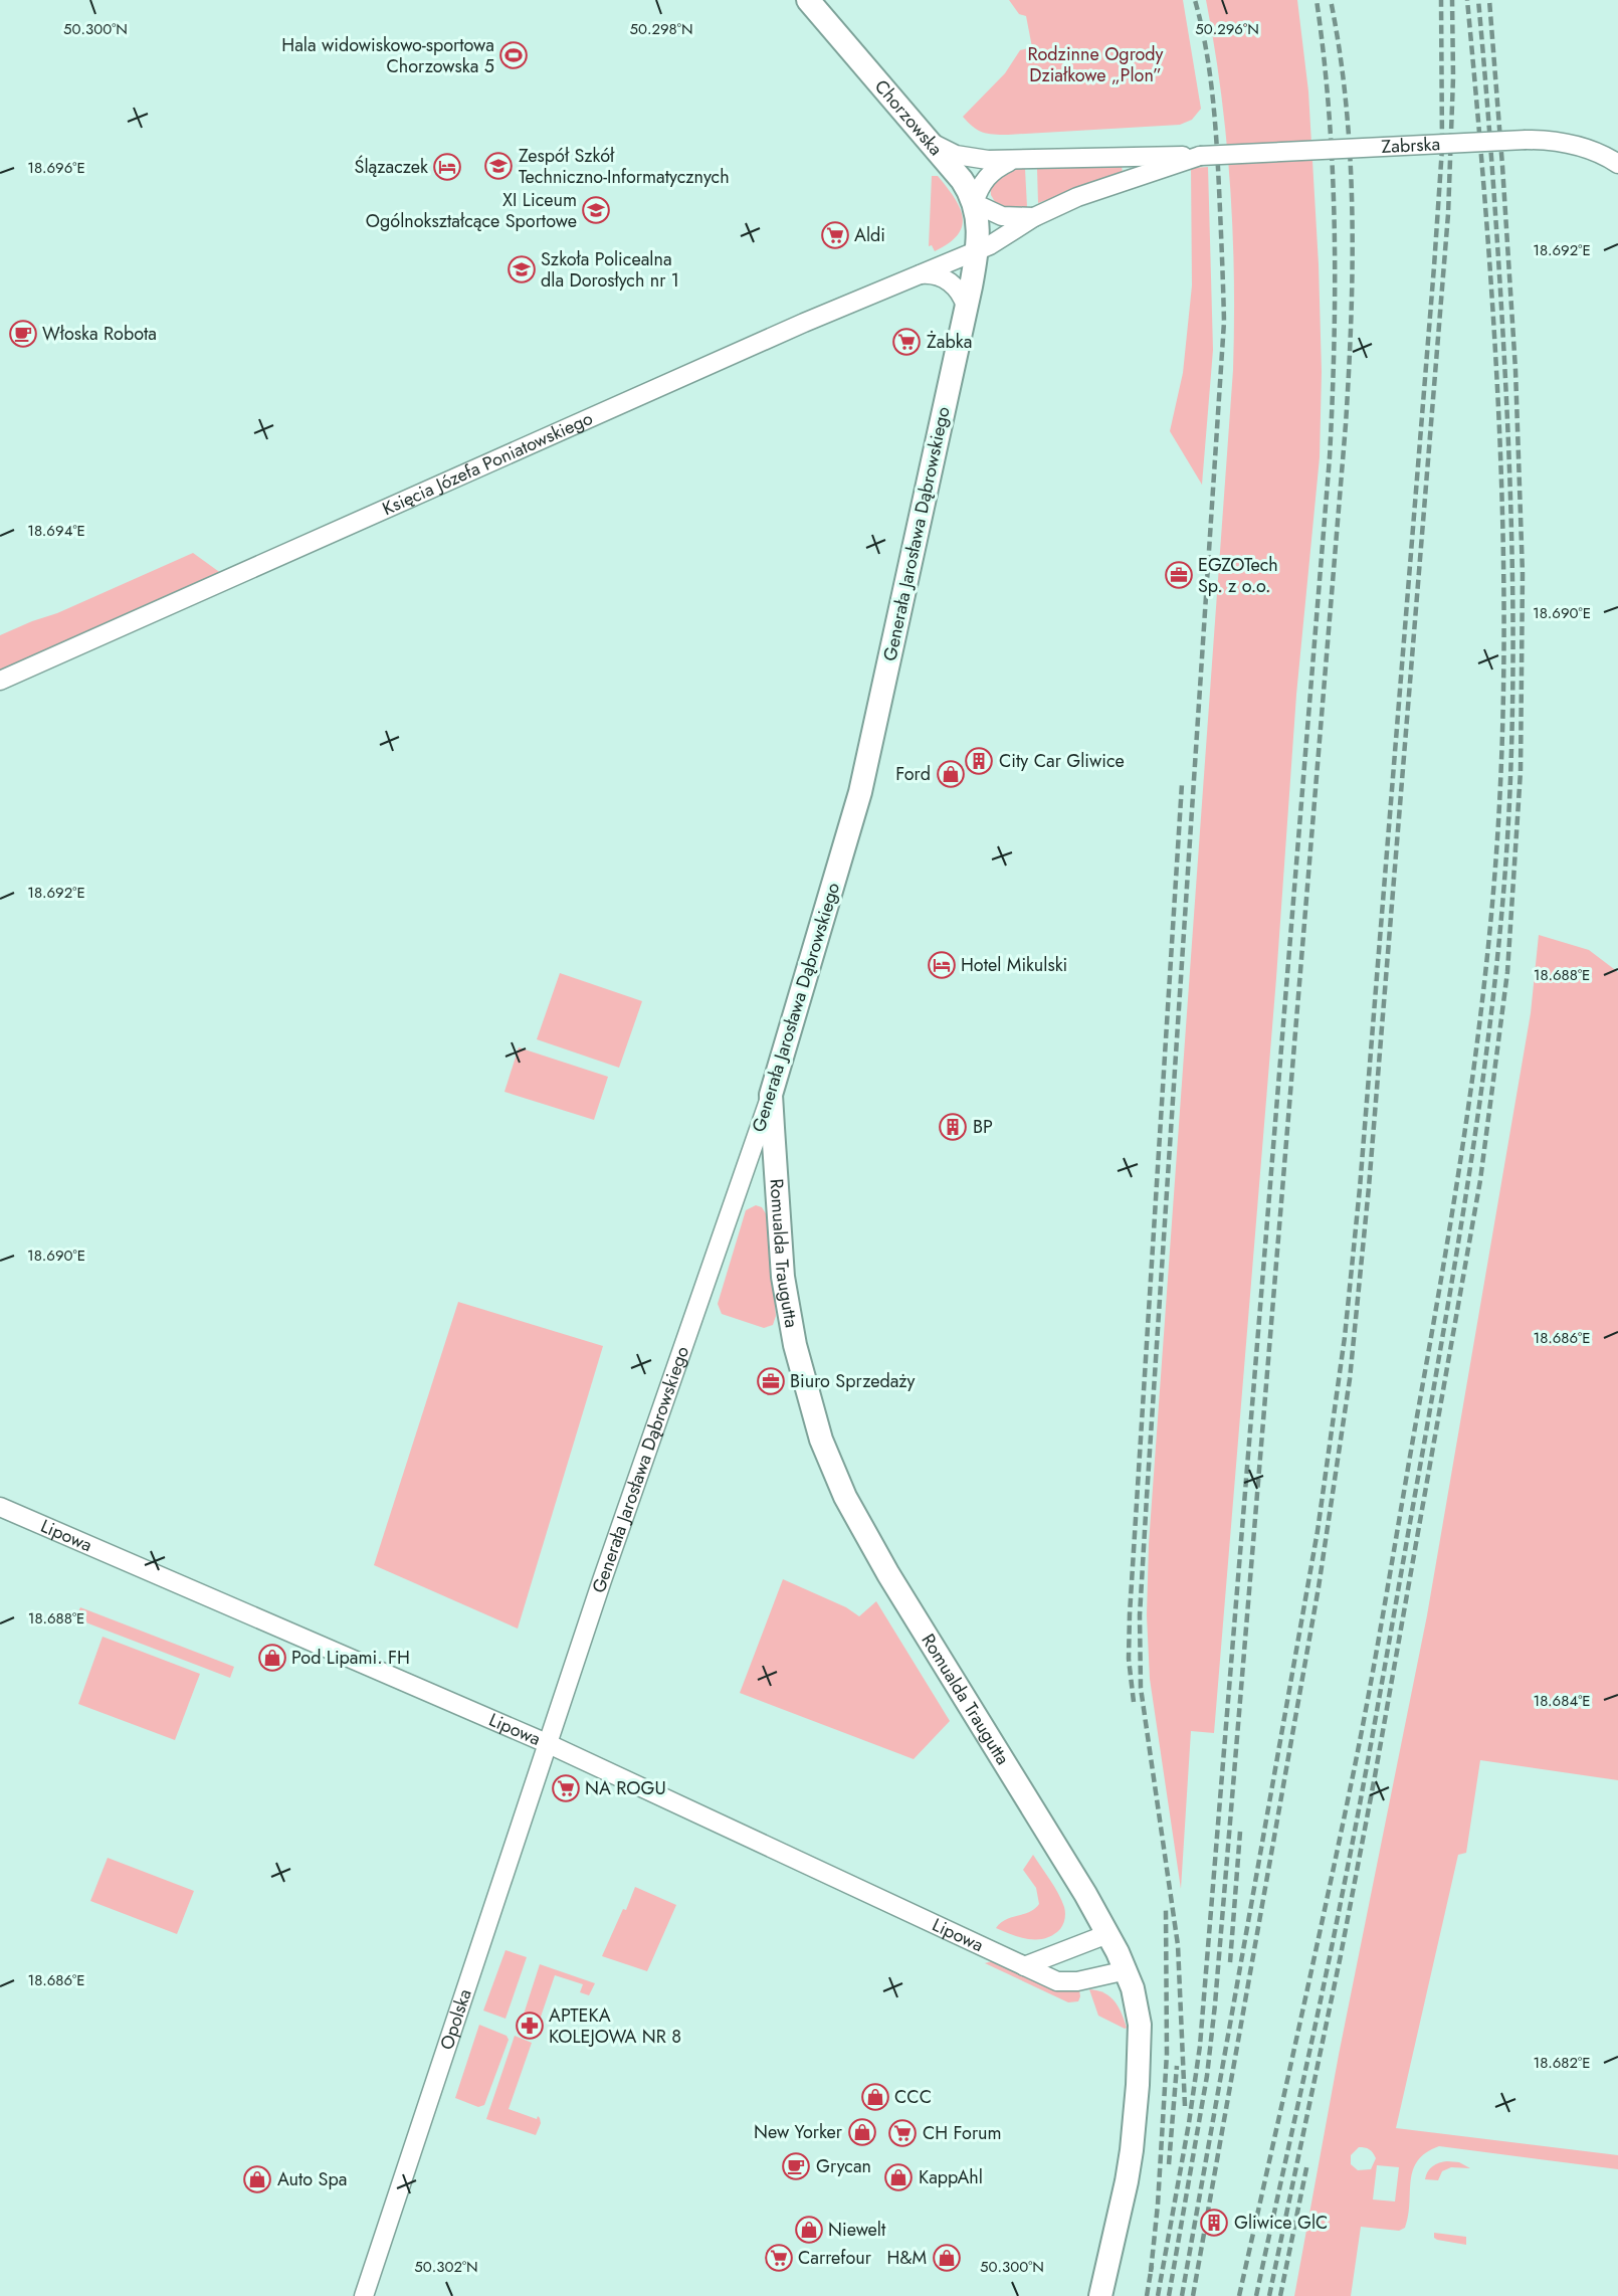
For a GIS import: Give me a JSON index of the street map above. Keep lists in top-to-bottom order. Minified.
{"streets":{"main road":["Chorzowska","Generała Jarosława Dąbrowskiego","Romualda Traugutta"],"street":["Zabrska","Księcia Józefa Poniatowskiego","Lipowa","Opolska"]},"crossings":[["Chorzowska","Zabrska"],["Chorzowska","Księcia Józefa Poniatowskiego"],["Chorzowska","Generała Jarosława Dąbrowskiego"],["Zabrska","Księcia Józefa Poniatowskiego"],["Zabrska","Generała Jarosława Dąbrowskiego"],["Księcia Józefa Poniatowskiego","Generała Jarosława Dąbrowskiego"],["Generała Jarosława Dąbrowskiego","Romualda Traugutta"],["Generała Jarosława Dąbrowskiego","Lipowa"],["Generała Jarosława Dąbrowskiego","Opolska"],["Romualda Traugutta","Lipowa"],["Lipowa","Opolska"]],"parks":["Rodzinne Ogrody Działkowe „Plon”"],"places":{"sports":["Hala widowiskowo-sportowa Chorzowska 5"],"school or university":["Zespół Szkół Techniczno-Informatycznych","XI Liceum Ogólnokształcące Sportowe","Szkoła Policealna dla Dorosłych nr 1"],"hotel":["Ślązaczek","Hotel Mikulski"],"supermarket":["Aldi","Żabka","NA ROGU","CH Forum","Carrefour"],"cafe":["Włoska Robota","Grycan"],"office":["EGZOTech Sp. z o.o.","Biuro Sprzedaży"],"building":["City Car Gliwice","BP","Gliwice GlC"],"shop":["Ford","Pod Lipami. FH","CCC","New Yorker","KappAhl","Auto Spa","Niewelt","H&M"],"pharmacy":["APTEKA KOLEJOWA NR 8"]},"coordinates":["50.300°N","50.298°N","50.296°N","18.696°E","18.692°E","18.694°E","18.690°E","18.688°E","18.686°E","18.684°E","18.682°E","50.302°N"]}
